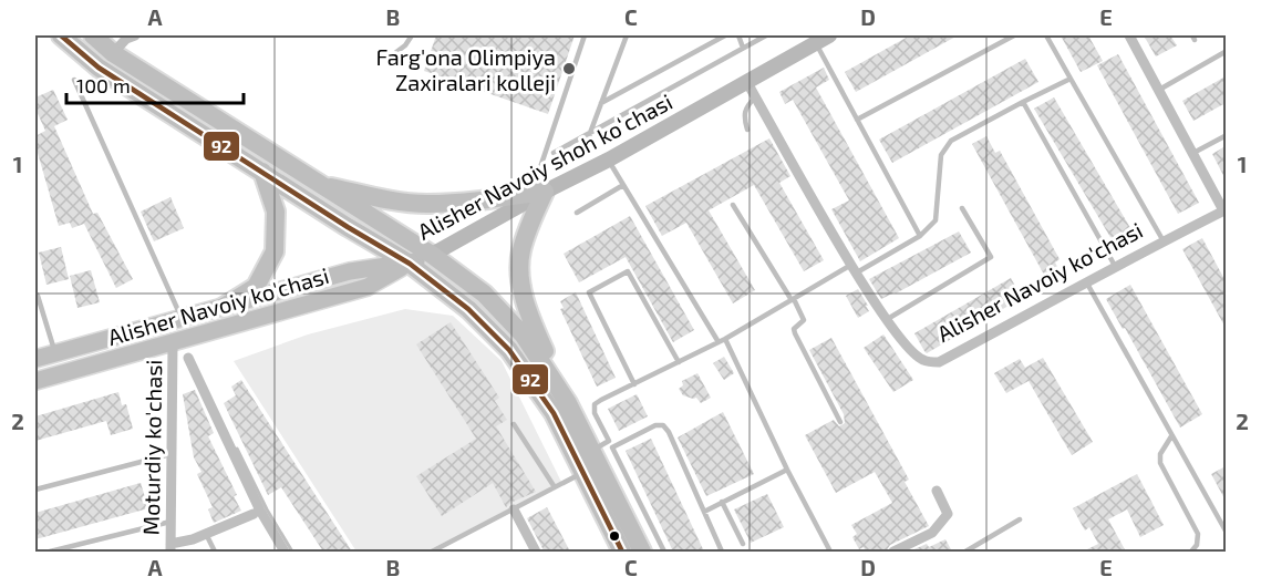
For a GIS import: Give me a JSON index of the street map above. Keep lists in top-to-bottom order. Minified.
{"streets":{"main road":["Alisher Navoiy shoh koʻchasi","Alisher Navoiy ko'chasi"],"street":["Moturdiy ko'chasi"]},"crossings":[["Alisher Navoiy shoh koʻchasi","Alisher Navoiy ko'chasi"],["Alisher Navoiy ko'chasi","Moturdiy ko'chasi"]],"places":["Farg'ona Olimpiya Zaxiralari kolleji"],"lines":["transit line 92"],"scale_bar":"100 m","grid":{"columns":["A","B","C","D","E"],"rows":["1","2"]}}
